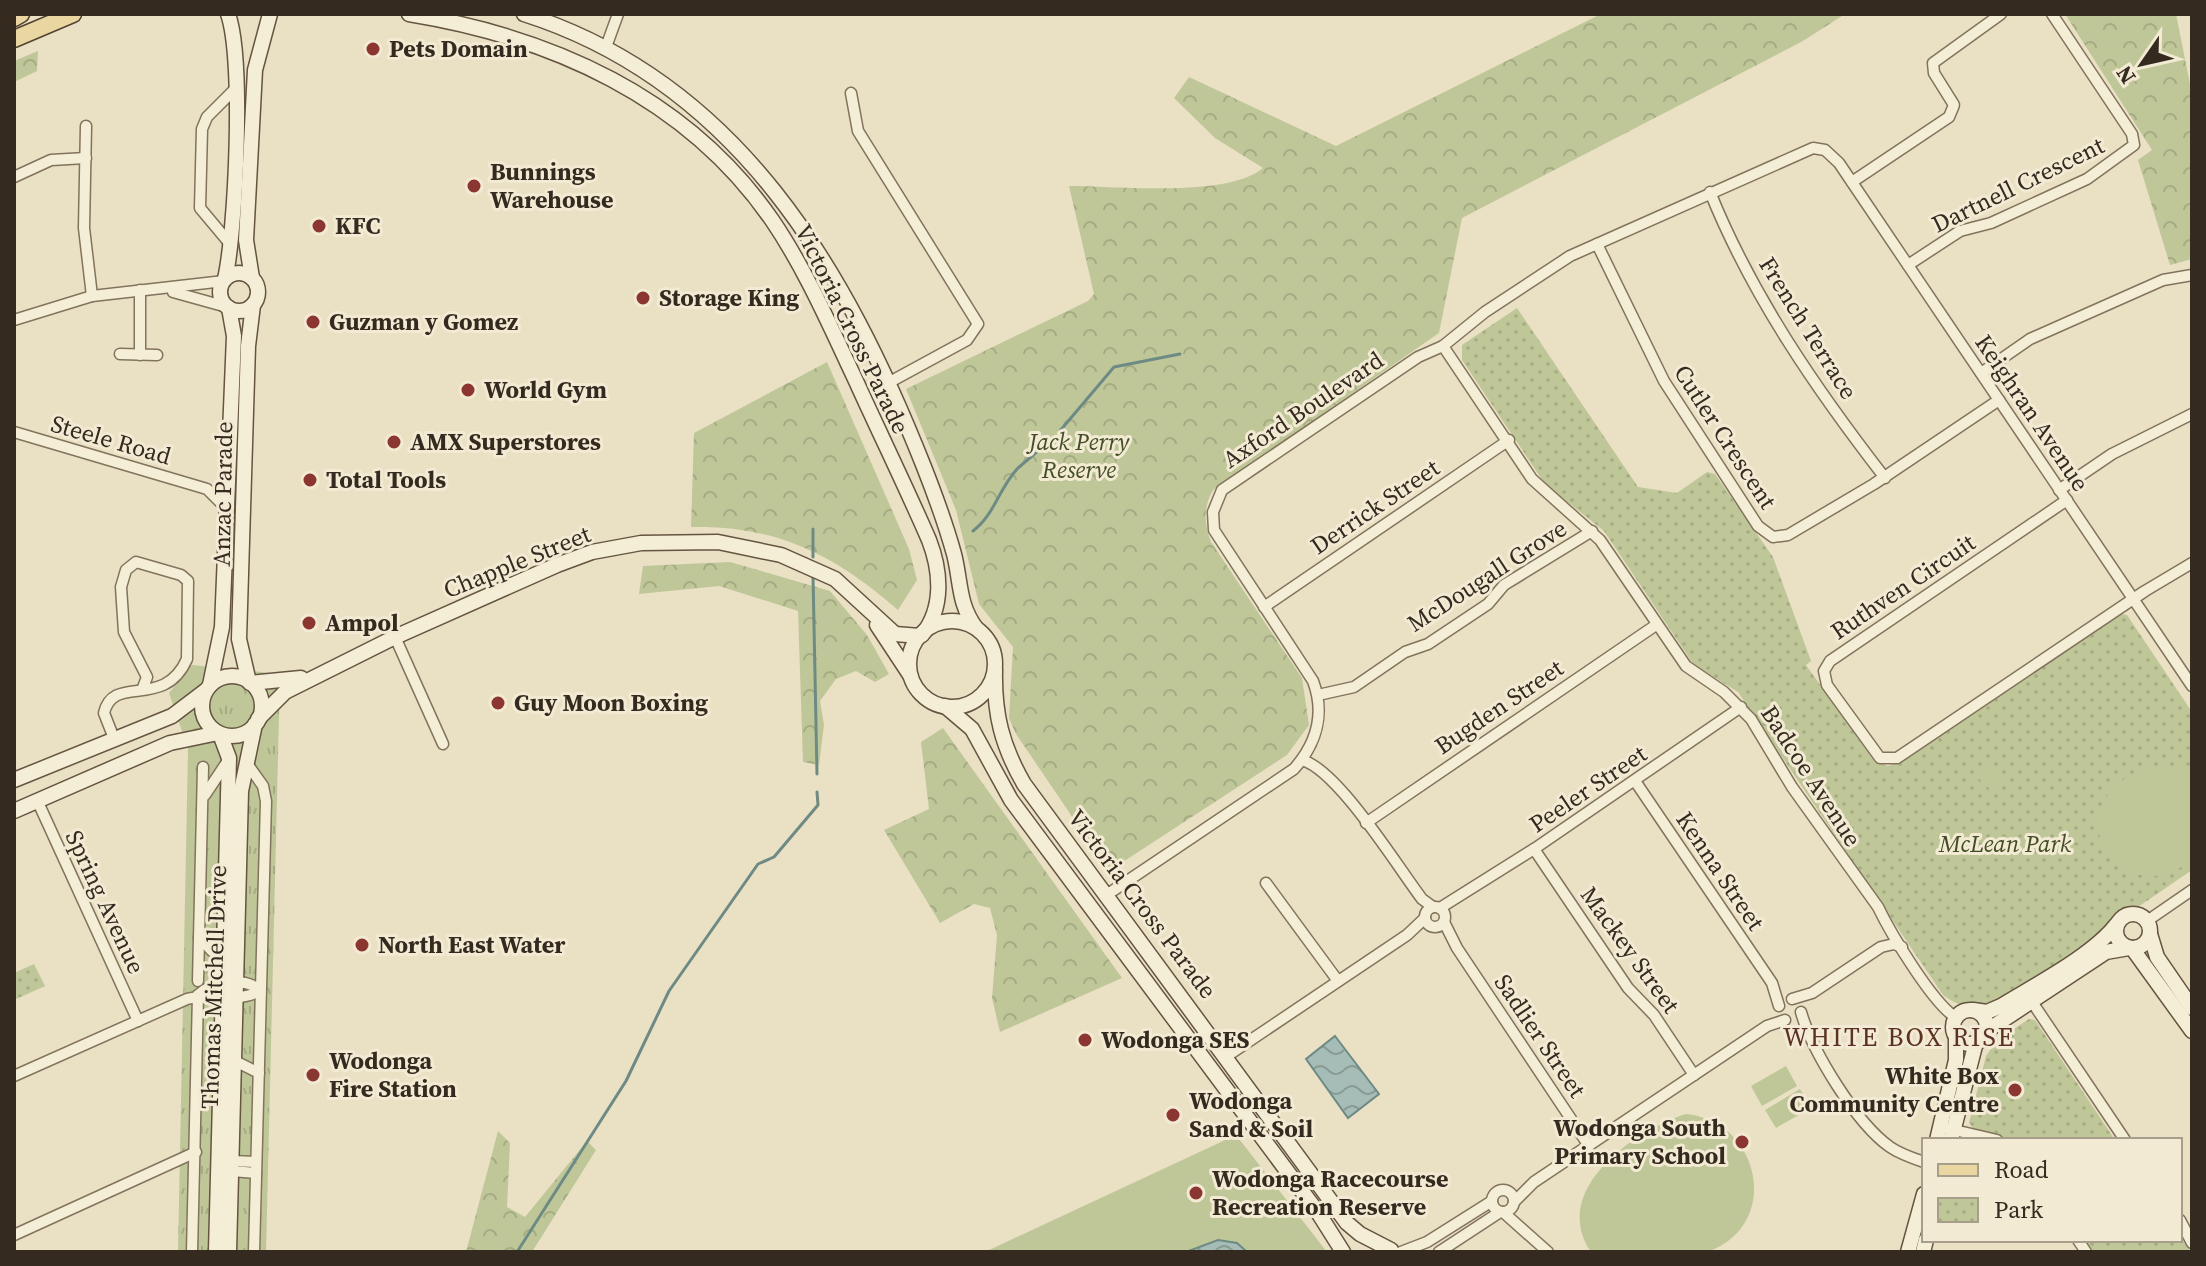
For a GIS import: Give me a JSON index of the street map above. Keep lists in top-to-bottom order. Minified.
{"streets":{"main road":["Victoria Cross Parade","Anzac Parade","Chapple Street","Thomas Mitchell Drive"],"street":["Dartnell Crescent","French Terrace","Axford Boulevard","Keighran Avenue","Cutler Crescent","Steele Road","Derrick Street","McDougall Grove","Ruthven Circuit","Bugden Street","Badcoe Avenue","Peeler Street","Kenna Street","Spring Avenue","Mackey Street","Sadlier Street"]},"crossings":[["Dartnell Crescent","Keighran Avenue"],["French Terrace","Axford Boulevard"],["French Terrace","Cutler Crescent"],["Victoria Cross Parade","Chapple Street"],["Victoria Cross Parade","Peeler Street"],["Axford Boulevard","Keighran Avenue"],["Axford Boulevard","Cutler Crescent"],["Axford Boulevard","Derrick Street"],["Axford Boulevard","McDougall Grove"],["Axford Boulevard","Badcoe Avenue"],["Keighran Avenue","Cutler Crescent"],["Keighran Avenue","Ruthven Circuit"],["Steele Road","Anzac Parade"],["Anzac Parade","Chapple Street"],["Anzac Parade","Thomas Mitchell Drive"],["Derrick Street","Badcoe Avenue"],["Chapple Street","Thomas Mitchell Drive"],["McDougall Grove","Badcoe Avenue"],["Bugden Street","Badcoe Avenue"],["Bugden Street","Sadlier Street"],["Badcoe Avenue","Peeler Street"],["Peeler Street","Kenna Street"],["Peeler Street","Mackey Street"],["Peeler Street","Sadlier Street"]],"districts":["WHITE BOX RISE"],"parks":["Jack Perry Reserve","McLean Park"],"places":["Pets Domain","Bunnings Warehouse","KFC","Storage King","Guzman y Gomez","World Gym","AMX Superstores","Total Tools","Ampol","Guy Moon Boxing","North East Water","Wodonga SES","Wodonga Fire Station","White Box Community Centre","Wodonga Sand & Soil","Wodonga South Primary School","Wodonga Racecourse Recreation Reserve"],"legend":["Road","Park"],"north":"bottom left"}
